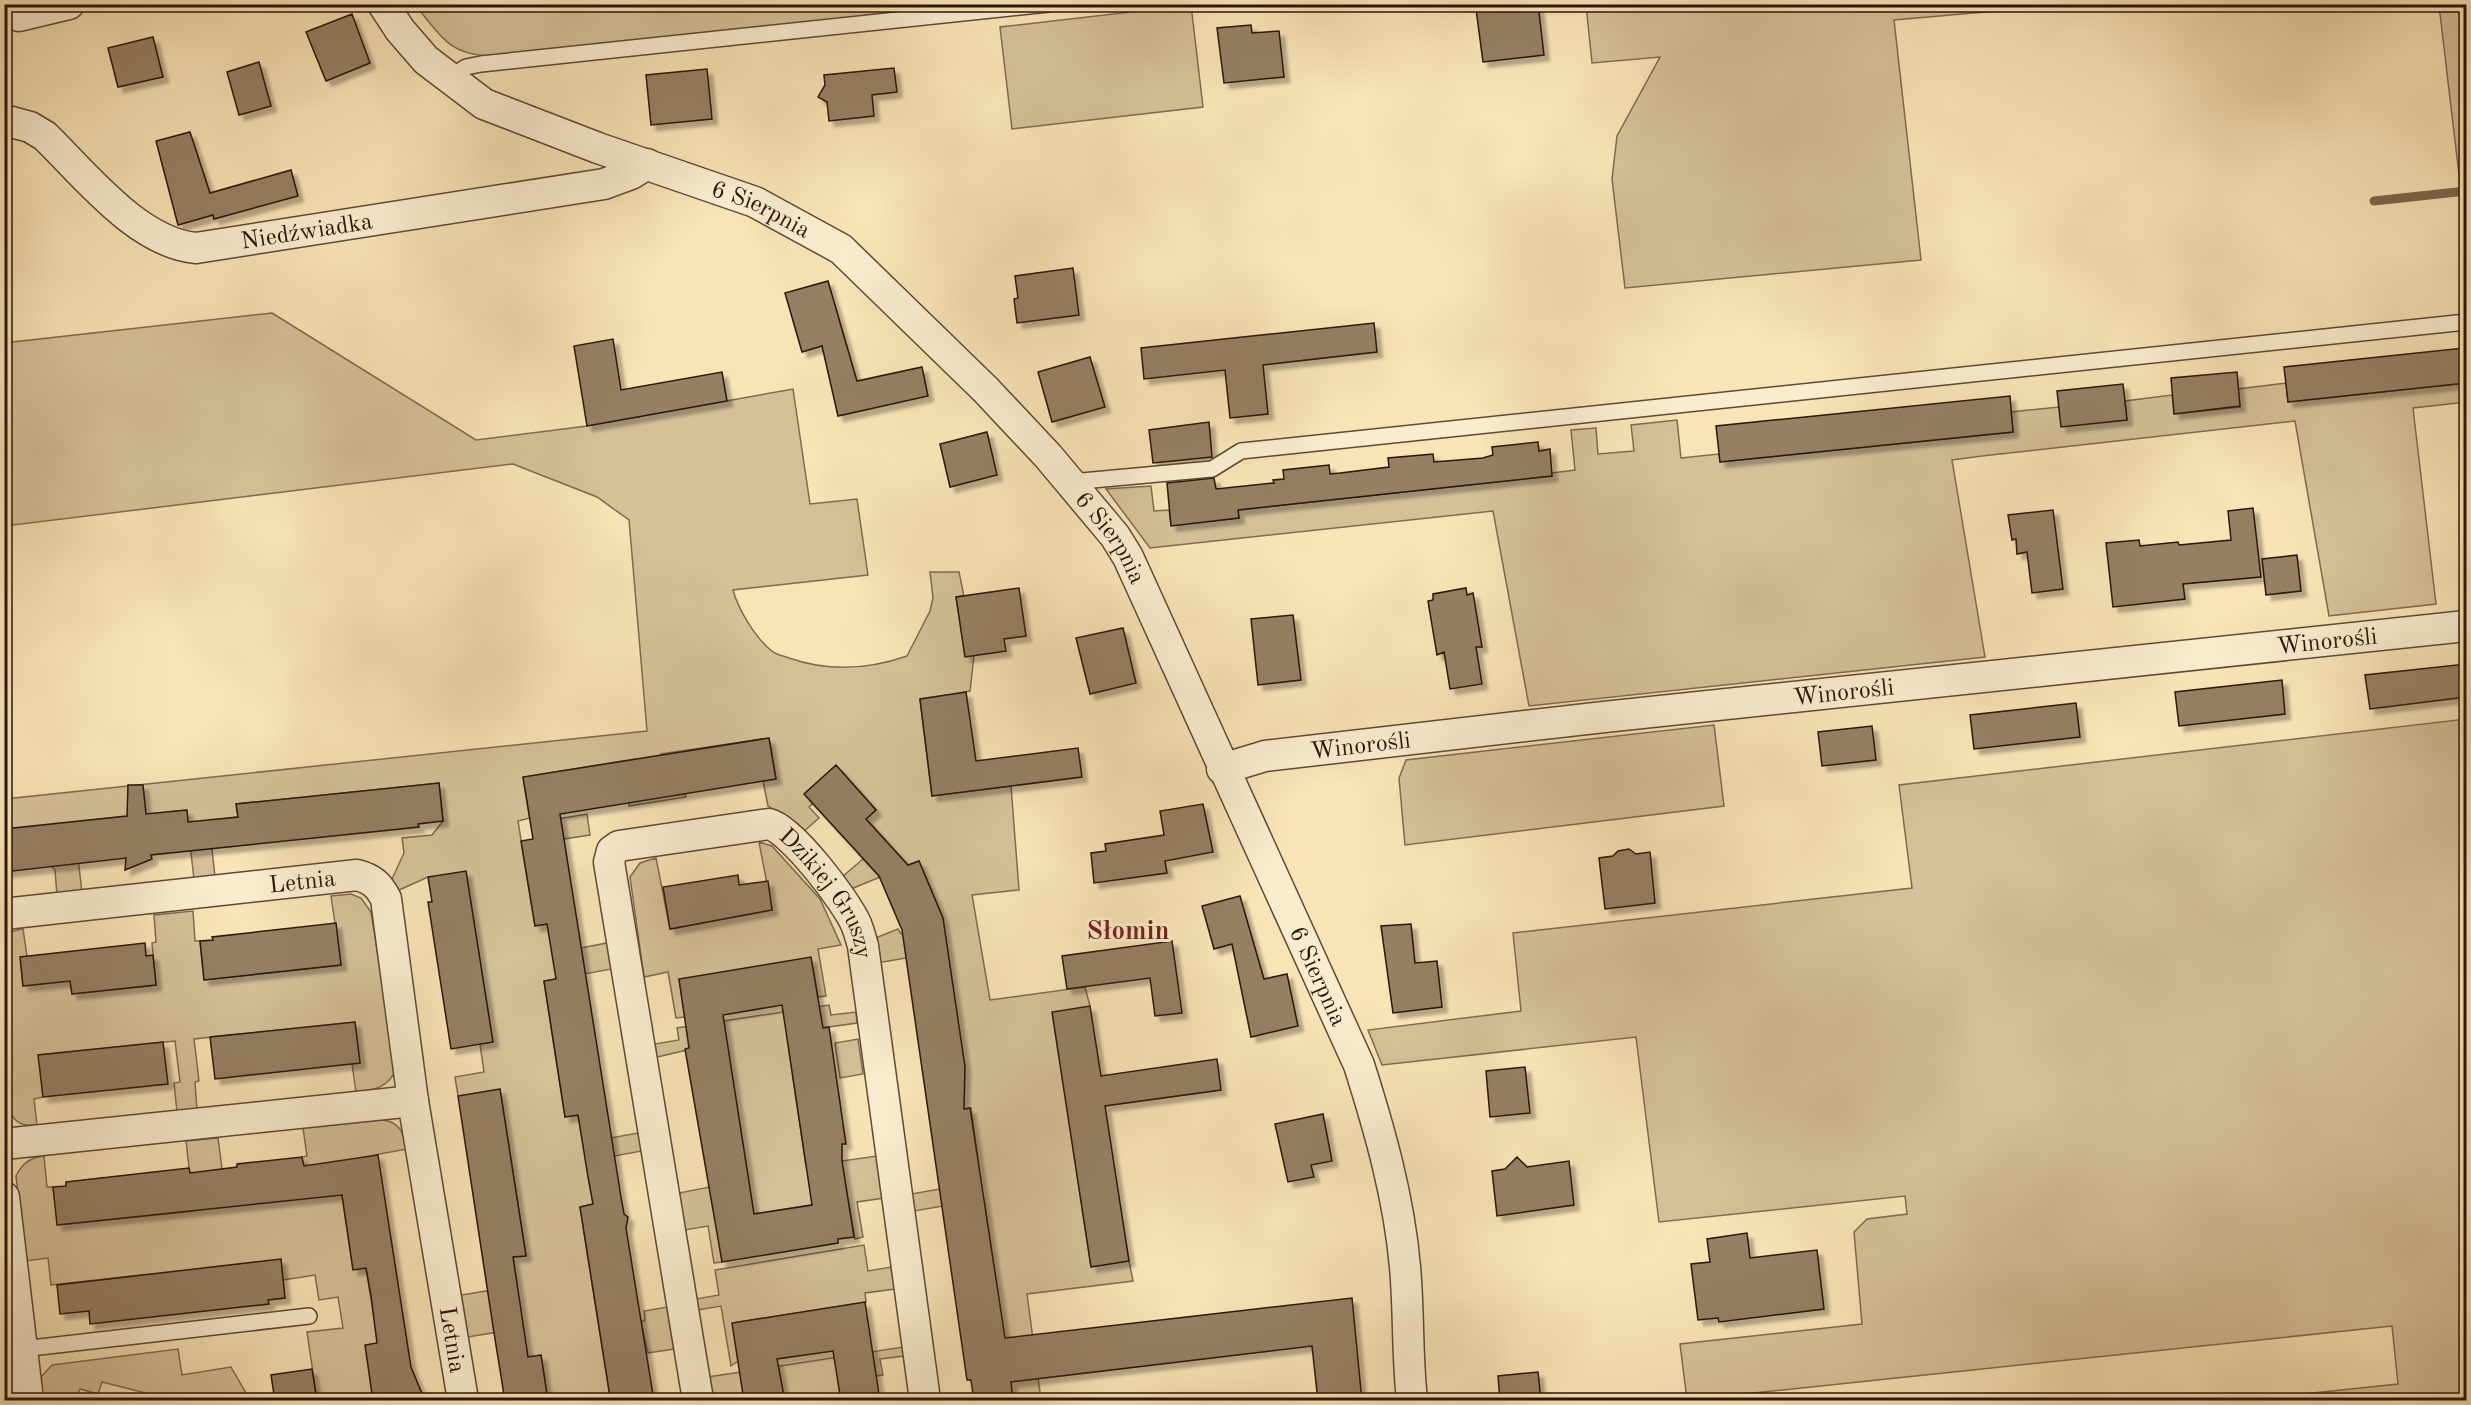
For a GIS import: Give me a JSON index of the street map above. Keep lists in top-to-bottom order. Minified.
{"streets":{"street":["6 Sierpnia","Niedźwiadka","Winorośli","Letnia","Dzikiej Gruszy"]},"crossings":[["6 Sierpnia","Niedźwiadka"],["6 Sierpnia","Winorośli"]],"districts":["Słomin"]}
